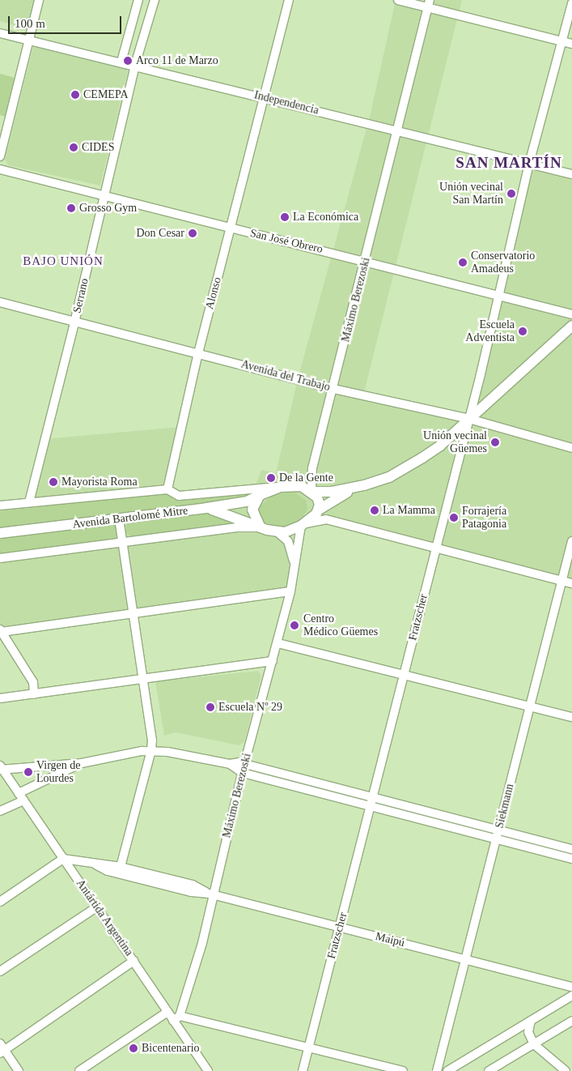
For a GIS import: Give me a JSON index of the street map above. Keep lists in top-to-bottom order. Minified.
{"streets":{"main road":["Avenida Bartolomé Mitre"],"street":["Independencia","San José Obrero","Alonso","Serrano","Máximo Berezoski","Avenida del Trabajo","Fratzscher","Siekmann","Antártida Argentina","Maipú"]},"crossings":[["Independencia","Alonso"],["Independencia","Serrano"],["Independencia","Máximo Berezoski"],["Independencia","Fratzscher"],["San José Obrero","Alonso"],["San José Obrero","Serrano"],["San José Obrero","Máximo Berezoski"],["San José Obrero","Fratzscher"],["Alonso","Máximo Berezoski"],["Alonso","Avenida del Trabajo"],["Serrano","Avenida del Trabajo"],["Máximo Berezoski","Avenida del Trabajo"],["Máximo Berezoski","Avenida Bartolomé Mitre"],["Máximo Berezoski","Antártida Argentina"],["Máximo Berezoski","Maipú"],["Avenida del Trabajo","Fratzscher"],["Fratzscher","Maipú"],["Siekmann","Maipú"],["Antártida Argentina","Maipú"]],"districts":["SAN MARTÍN","BAJO UNIÓN"],"places":["Arco 11 de Marzo","CEMEPA","CIDES","Unión vecinal San Martín","Grosso Gym","La Económica","Don Cesar","Conservatorio Amadeus","Escuela Adventista","Unión vecinal Güemes","De la Gente","Mayorista Roma","La Mamma","Forrajería Patagonia","Centro Médico Güemes","Escuela Nº 29","Virgen de Lourdes","Bicentenario"],"scale_bar":"100 m"}
